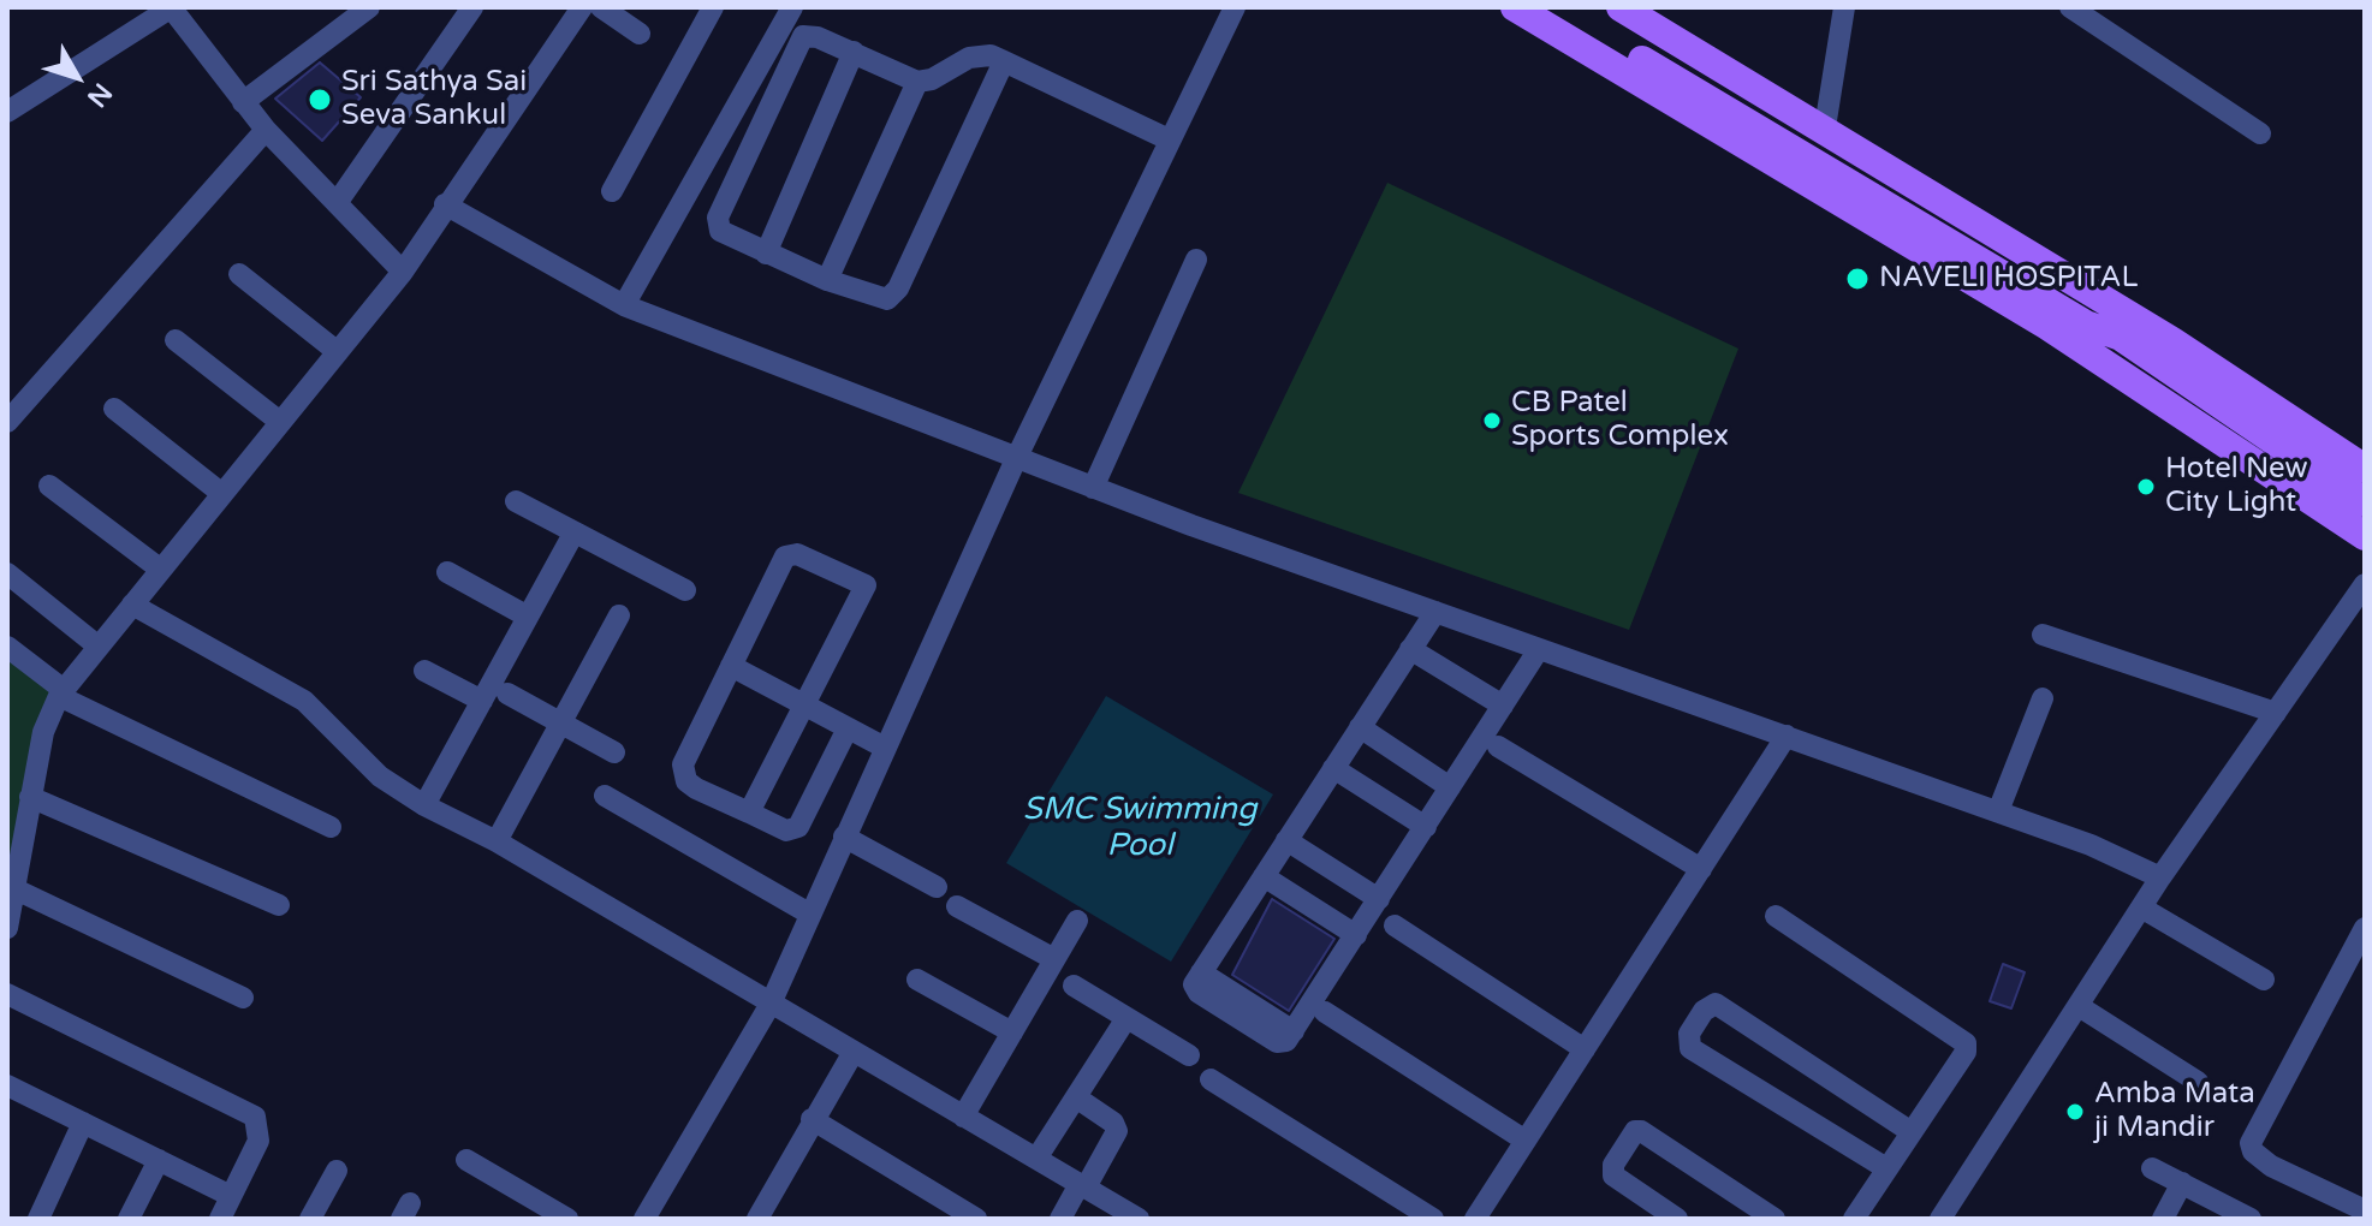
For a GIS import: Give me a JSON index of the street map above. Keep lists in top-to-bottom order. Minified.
{"water":["SMC Swimming Pool"],"places":["Sri Sathya Sai Seva Sankul","NAVELI HOSPITAL","CB Patel Sports Complex","Hotel New City Light","Amba Mata ji Mandir"],"north":"bottom right"}
